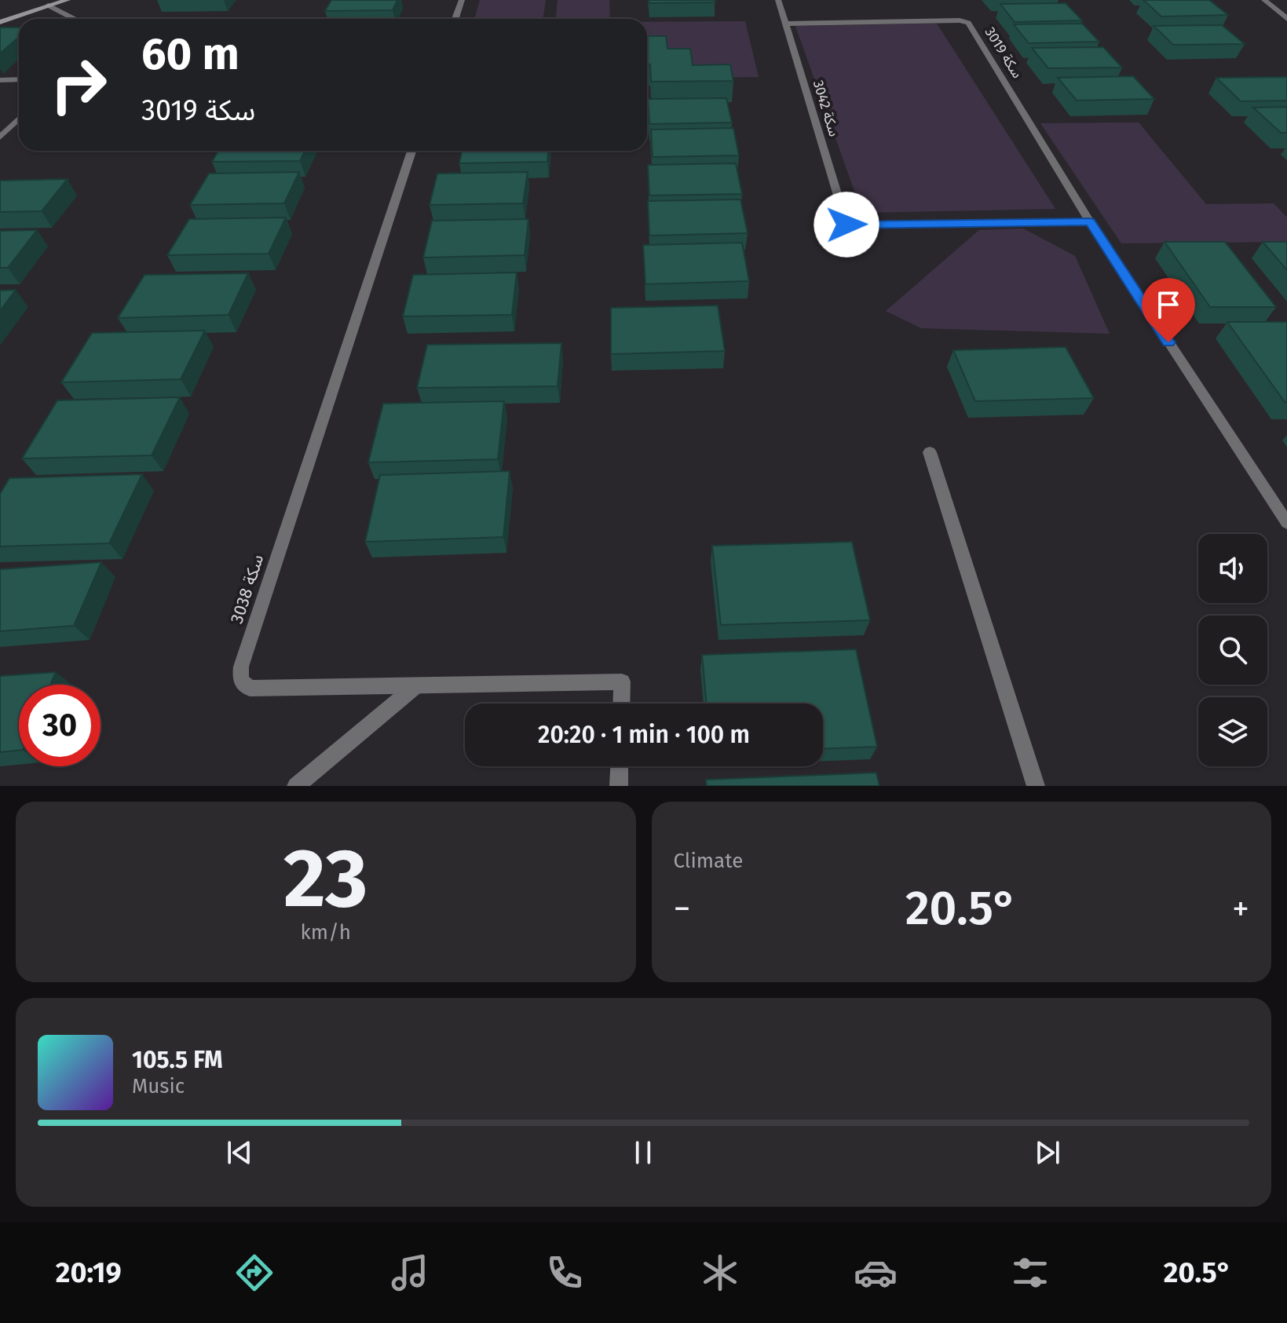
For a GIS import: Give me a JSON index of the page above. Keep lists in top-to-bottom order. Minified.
{"streets":{"street":["سكة 3019","سكة 3042","سكة 3038"]},"crossings":[["سكة 3019","سكة 3042"]],"page":{"turn":["60 m","سكة 3019"],"limit":"30","trip":"20:20 · 1 min · 100 m","tile":[["23","km/h"],"Climate"],"heat":["−","20.5°","+"],"song":["105.5 FM","Music"],"tabs":["20:19","20.5°"]}}
